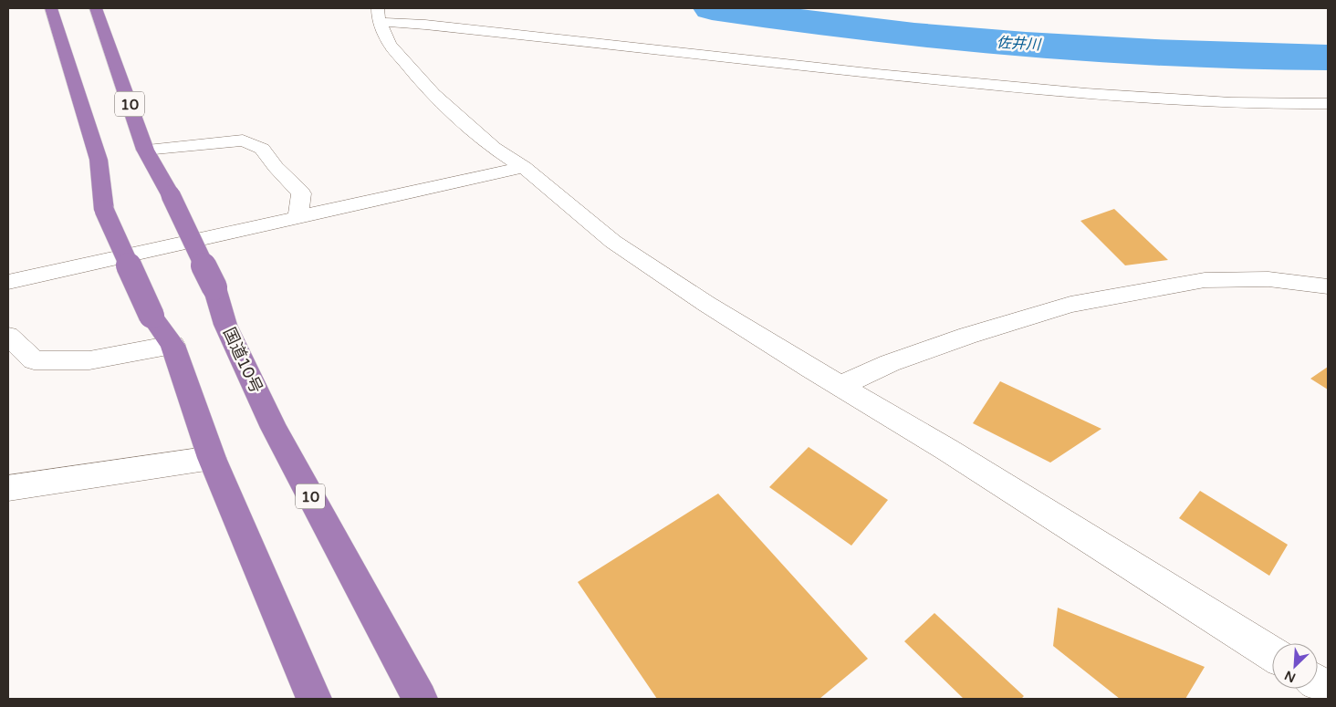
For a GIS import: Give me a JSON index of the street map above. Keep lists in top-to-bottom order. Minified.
{"streets":{"highway":["10","国道10号"]},"water":["佐井川"],"north":"bottom left"}
